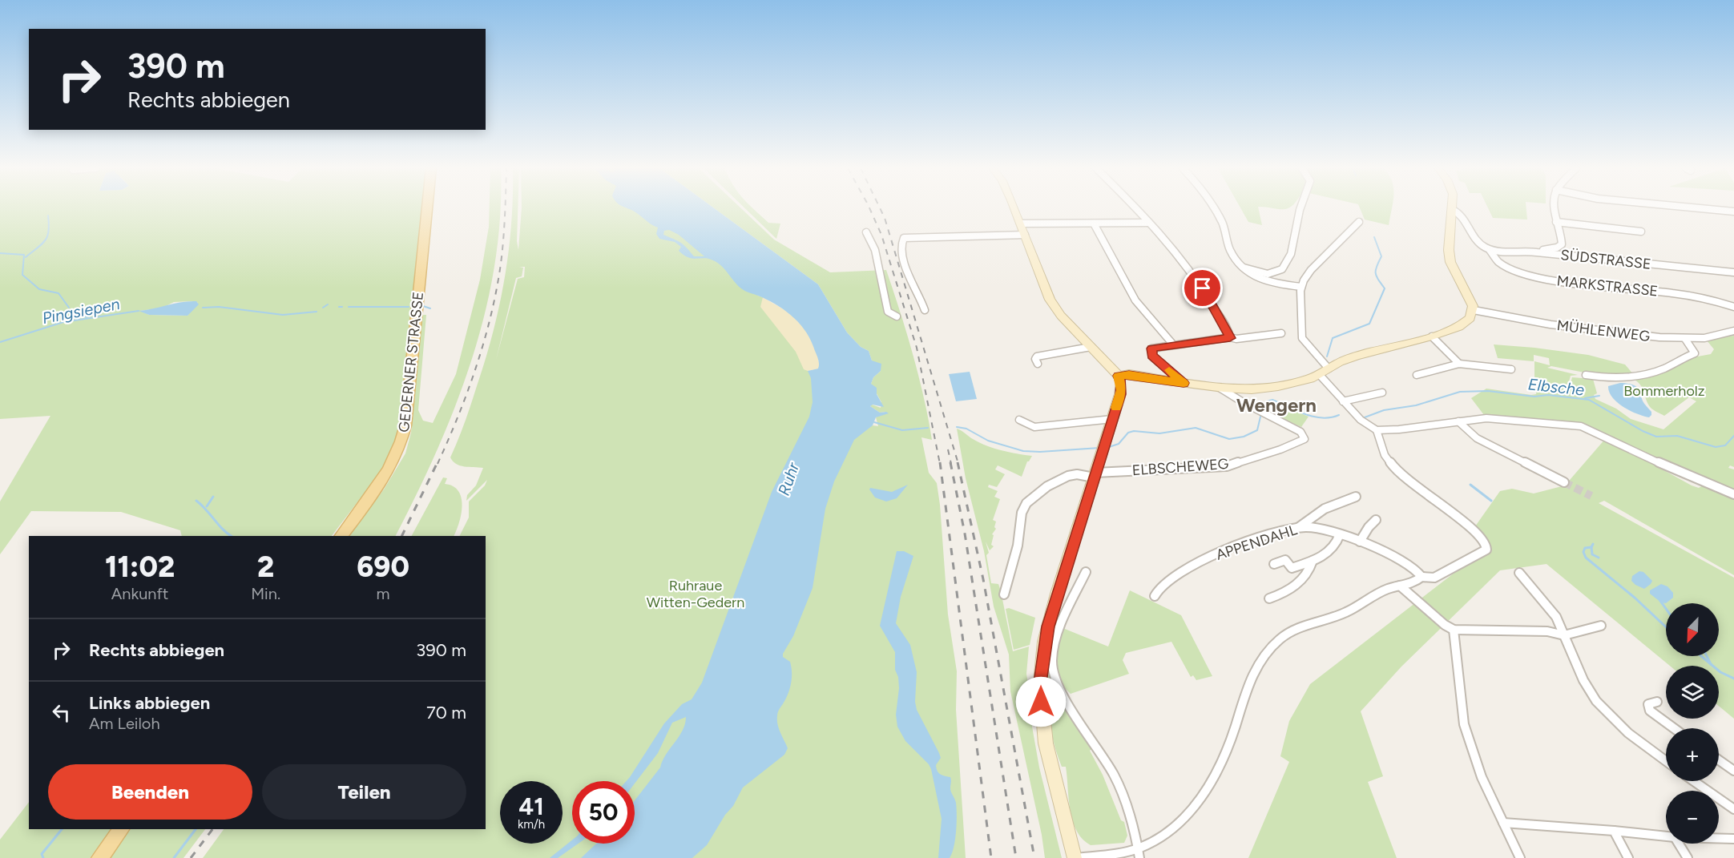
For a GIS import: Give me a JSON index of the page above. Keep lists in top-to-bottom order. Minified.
{"streets":{"main road":["GEDERNER STRASSE"],"street":["SÜDSTRASSE","MARKSTRASSE","MÜHLENWEG","ELBSCHEWEG","APPENDAHL"]},"crossings":[["SÜDSTRASSE","MARKSTRASSE"]],"districts":["Wengern"],"water":["Pingsiepen","Elbsche","Ruhr"],"parks":["Bommerholz","Ruhraue Witten-Gedern"],"north":"bottom left","page":{"turn":["390 m","Rechts abbiegen"],"eta":["11:02","Ankunft","2","Min.","690","m"],"map_buttons":["+","−"],"list":[{"name":"Rechts abbiegen","value":"390 m"},{"name":"Links abbiegen","note":"Am Leiloh","value":"70 m"}],"buttons":["Beenden","Teilen"],"speed":"41 km/h","limit":"50"}}
